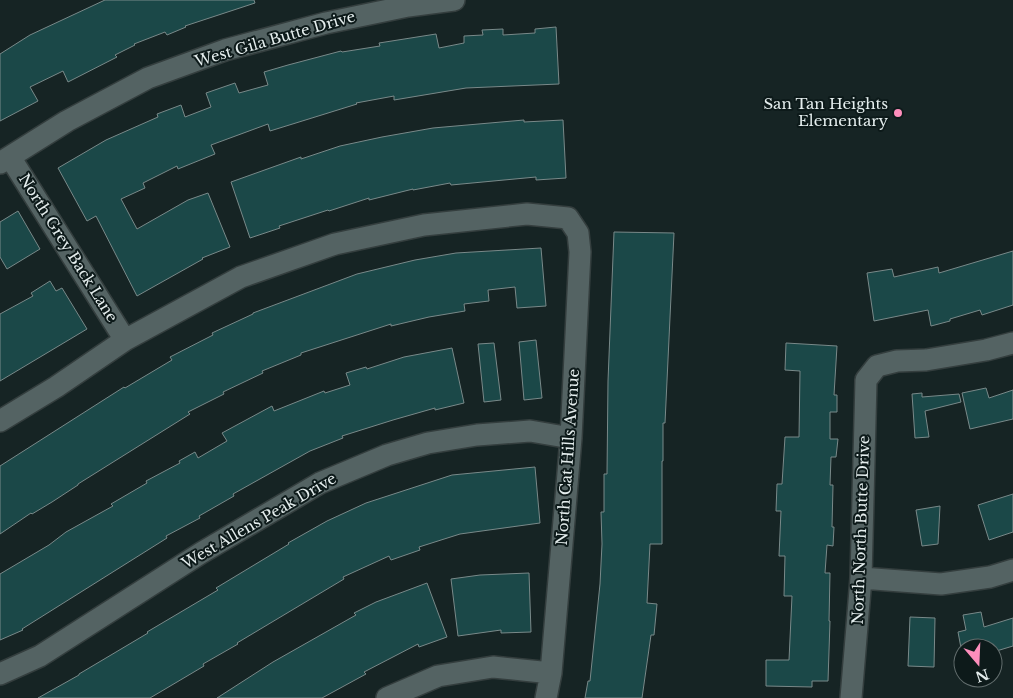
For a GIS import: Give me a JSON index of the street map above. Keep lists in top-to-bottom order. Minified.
{"streets":{"street":["West Gila Butte Drive","North Grey Back Lane","North Cat Hills Avenue","West Allens Peak Drive","North North Butte Drive"]},"crossings":[["West Gila Butte Drive","North Grey Back Lane"],["North Grey Back Lane","North Cat Hills Avenue"],["North Cat Hills Avenue","West Allens Peak Drive"]],"places":["San Tan Heights Elementary"],"north":"bottom"}
